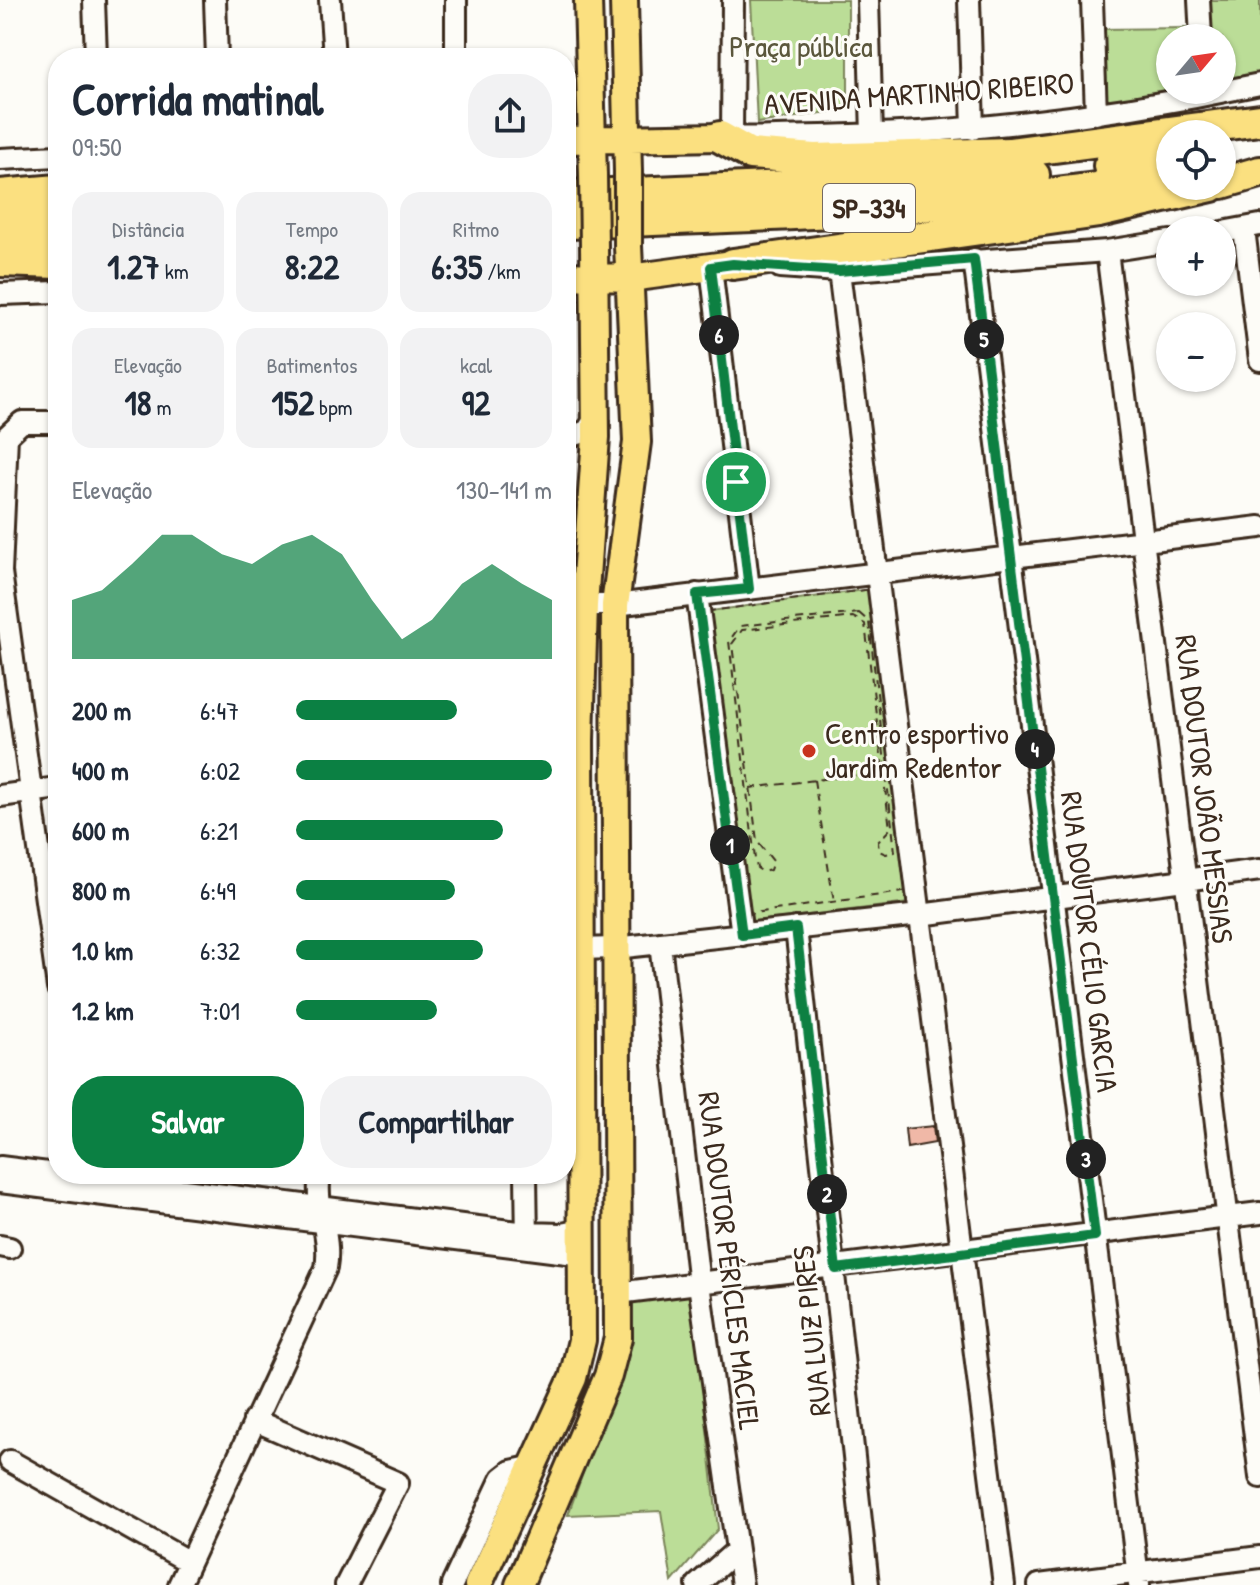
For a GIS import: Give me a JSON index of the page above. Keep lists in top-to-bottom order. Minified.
{"streets":{"highway":["SP-334"],"main road":["AVENIDA MARTINHO RIBEIRO"],"street":["RUA DOUTOR JOÃO MESSIAS","RUA DOUTOR CÉLIO GARCIA","RUA DOUTOR PÉRICLES MACIEL","RUA LUIZ PIRES"]},"parks":["Praça pública"],"places":["Centro esportivo Jardim Redentor"],"north":"top right","page":{"map_buttons":["+","−"],"heading":["Corrida matinal","09:50"],"stats":[["Distância","1.27 km"],["Tempo","8:22"],["Ritmo","6:35 /km"],["Elevação","18 m"],["Batimentos","152 bpm"],["kcal","92"]],"pins":["6","5","4","1","3","2"],"chart":["Elevação","130–141 m"],"list":[{"name":"200 m","note":"6:47"},{"name":"400 m","note":"6:02"},{"name":"600 m","note":"6:21"},{"name":"800 m","note":"6:49"},{"name":"1.0 km","note":"6:32"},{"name":"1.2 km","note":"7:01"}],"buttons":["Salvar","Compartilhar"]}}
